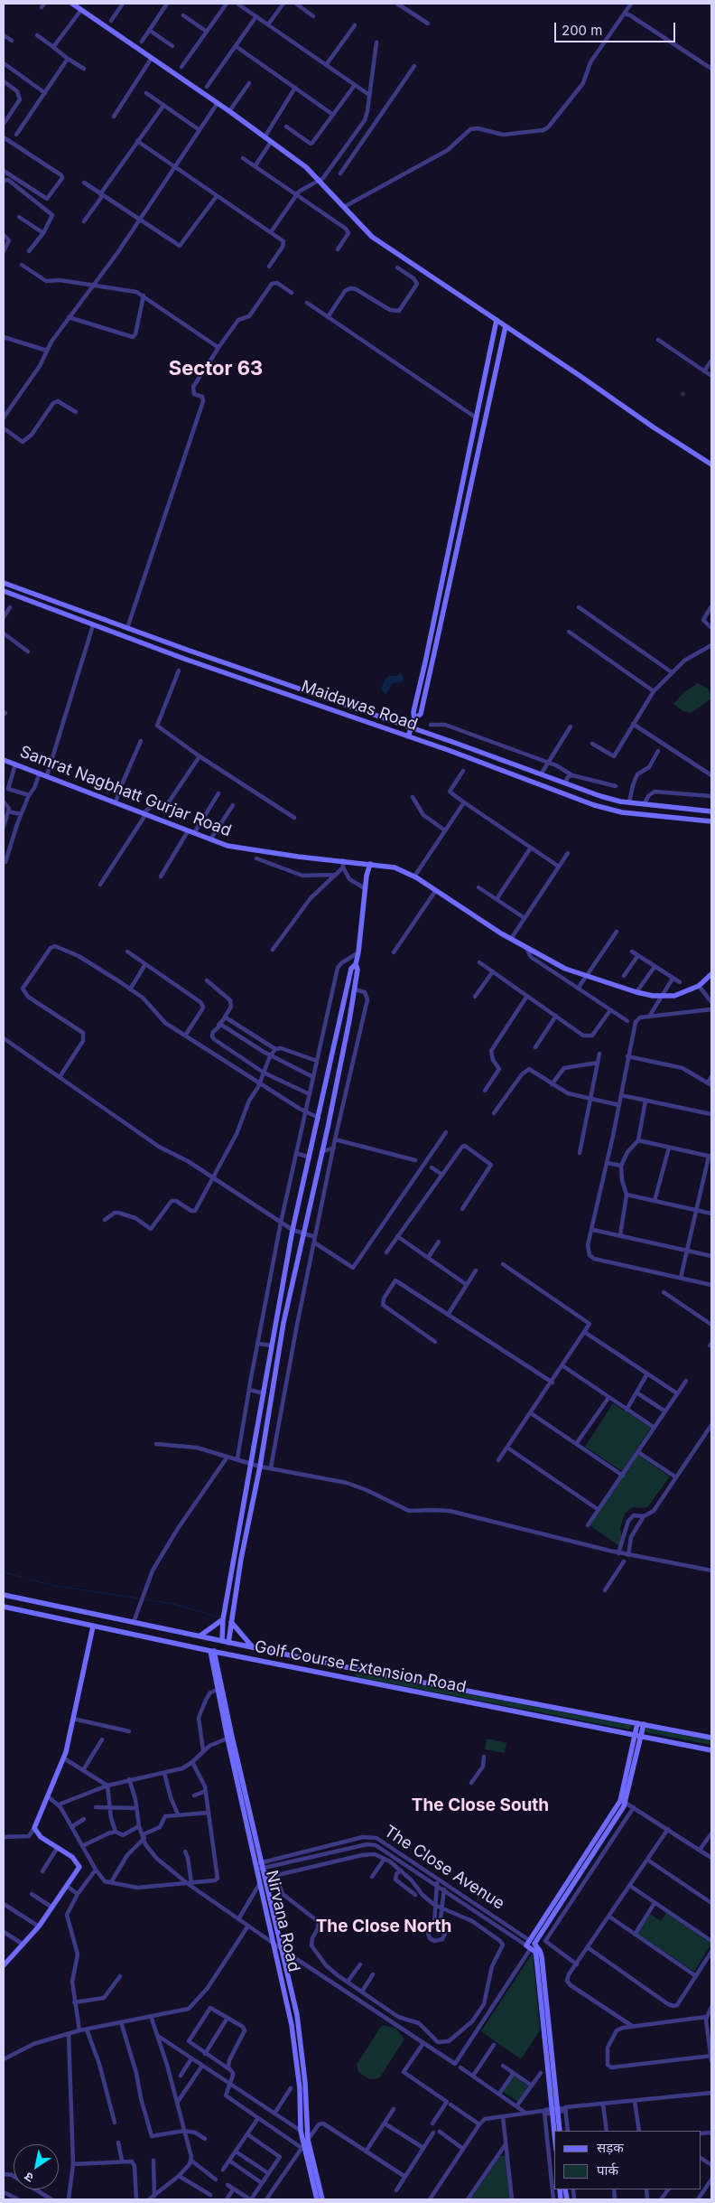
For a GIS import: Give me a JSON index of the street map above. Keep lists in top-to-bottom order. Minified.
{"streets":{"street":["Maidawas Road","Samrat Nagbhatt Gurjar Road","Golf Course Extension Road","The Close Avenue","Nirvana Road"]},"crossings":[["Golf Course Extension Road","Nirvana Road"],["The Close Avenue","Nirvana Road"]],"districts":["Sector 63","The Close South","The Close North"],"legend":["सड़क","पार्क"],"scale_bar":"200 m","north":"bottom left"}
